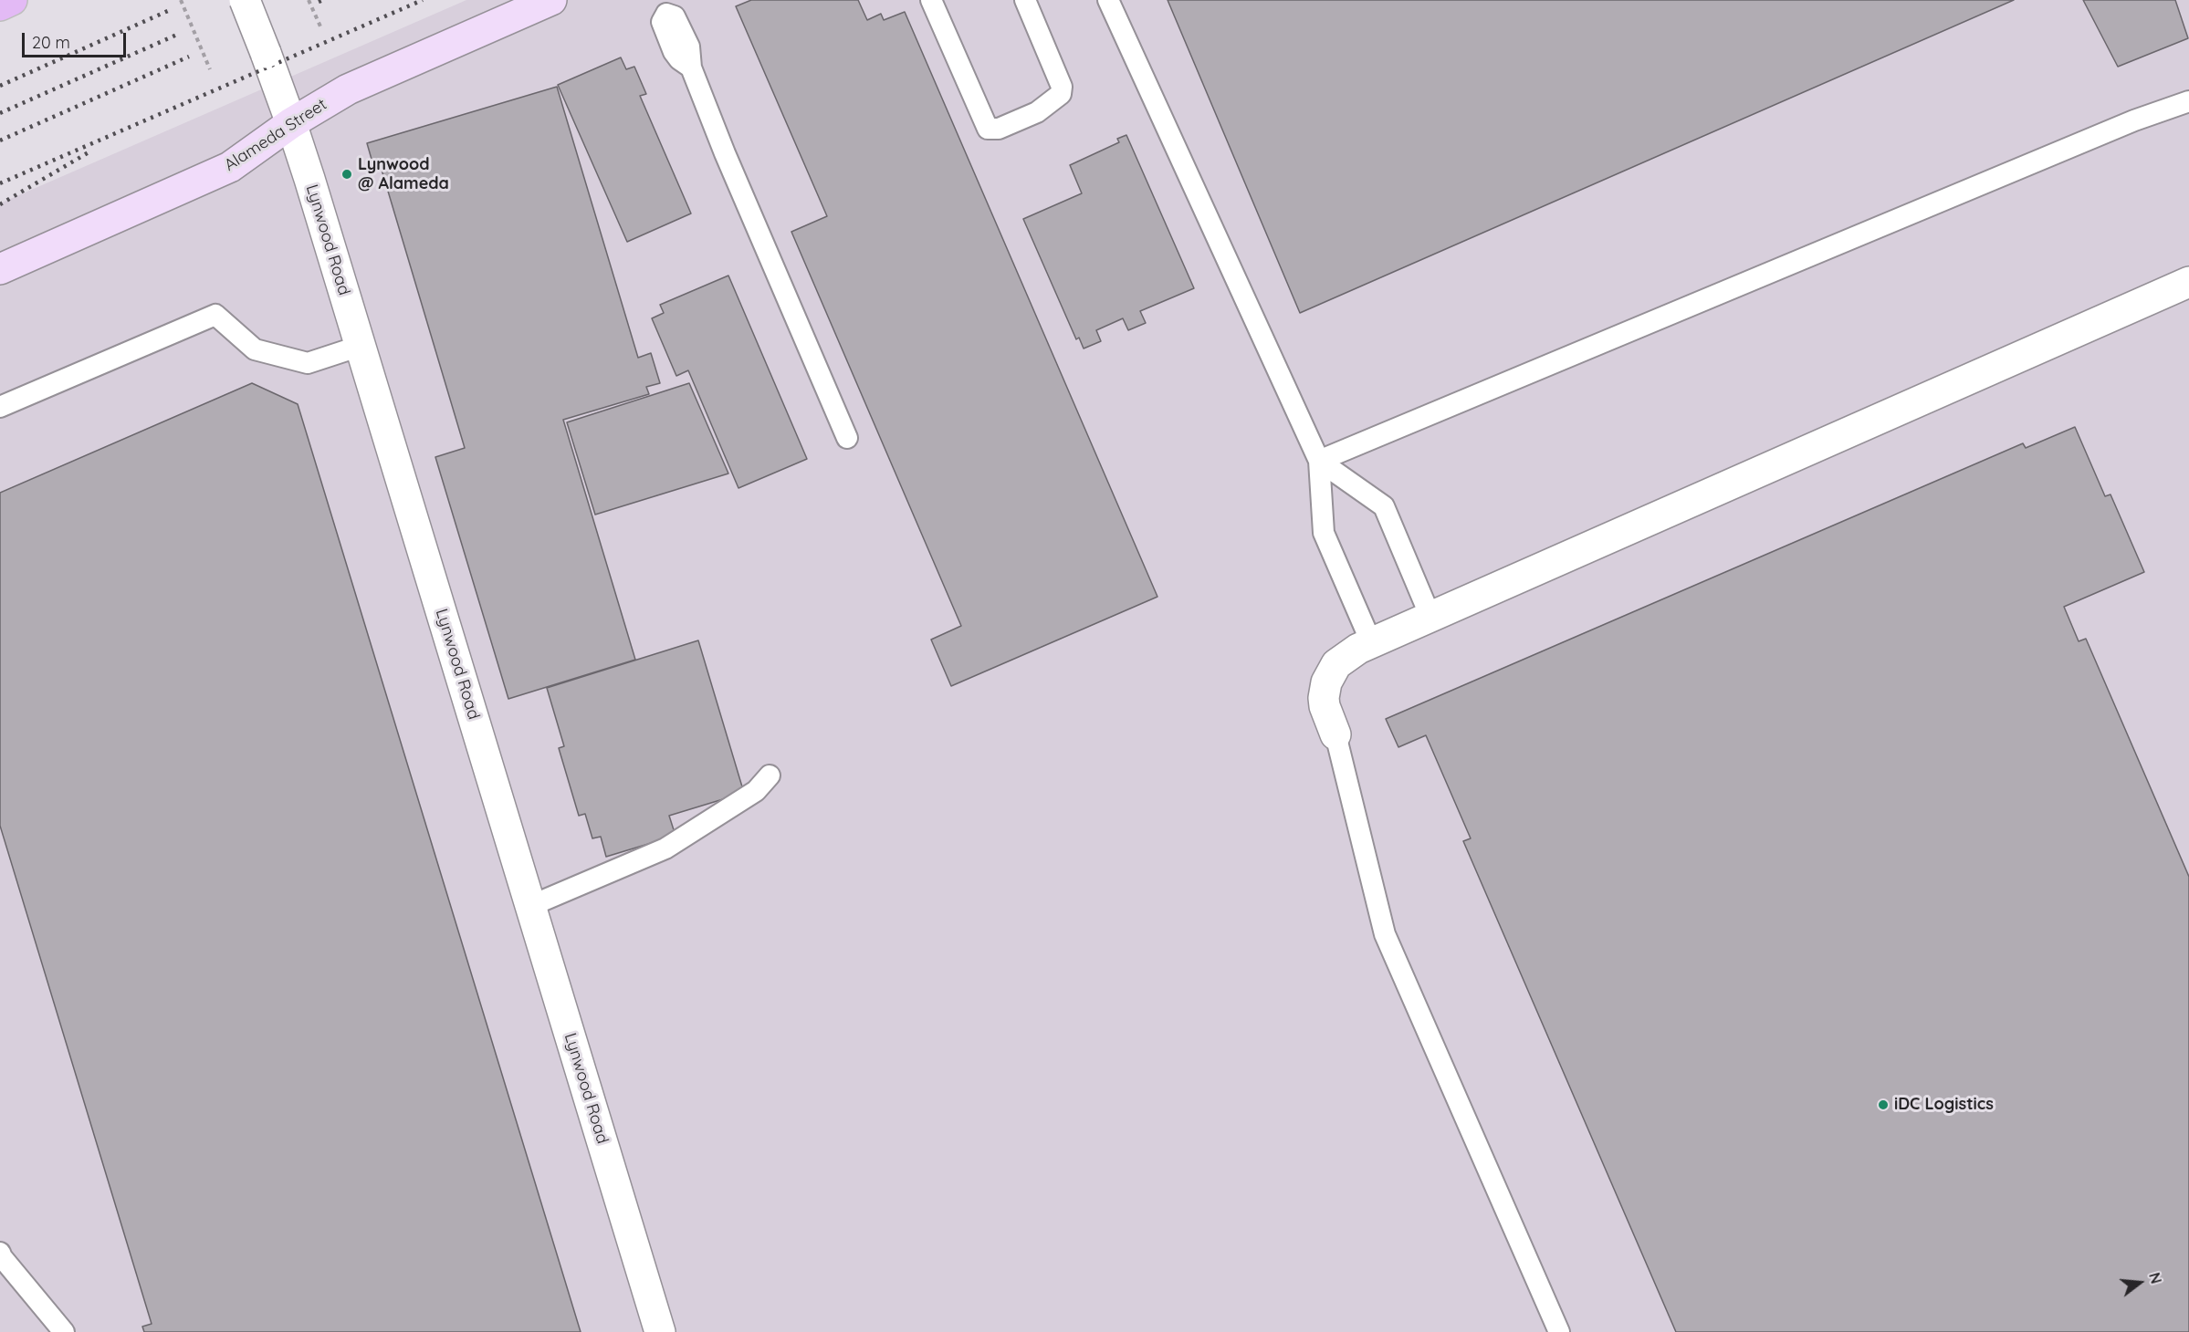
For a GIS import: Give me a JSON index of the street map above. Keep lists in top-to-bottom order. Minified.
{"streets":{"street":["Alameda Street","Lynwood Road"]},"crossings":[["Alameda Street","Lynwood Road"]],"places":["Lynwood @ Alameda","iDC Logistics"],"scale_bar":"20 m","north":"right"}
